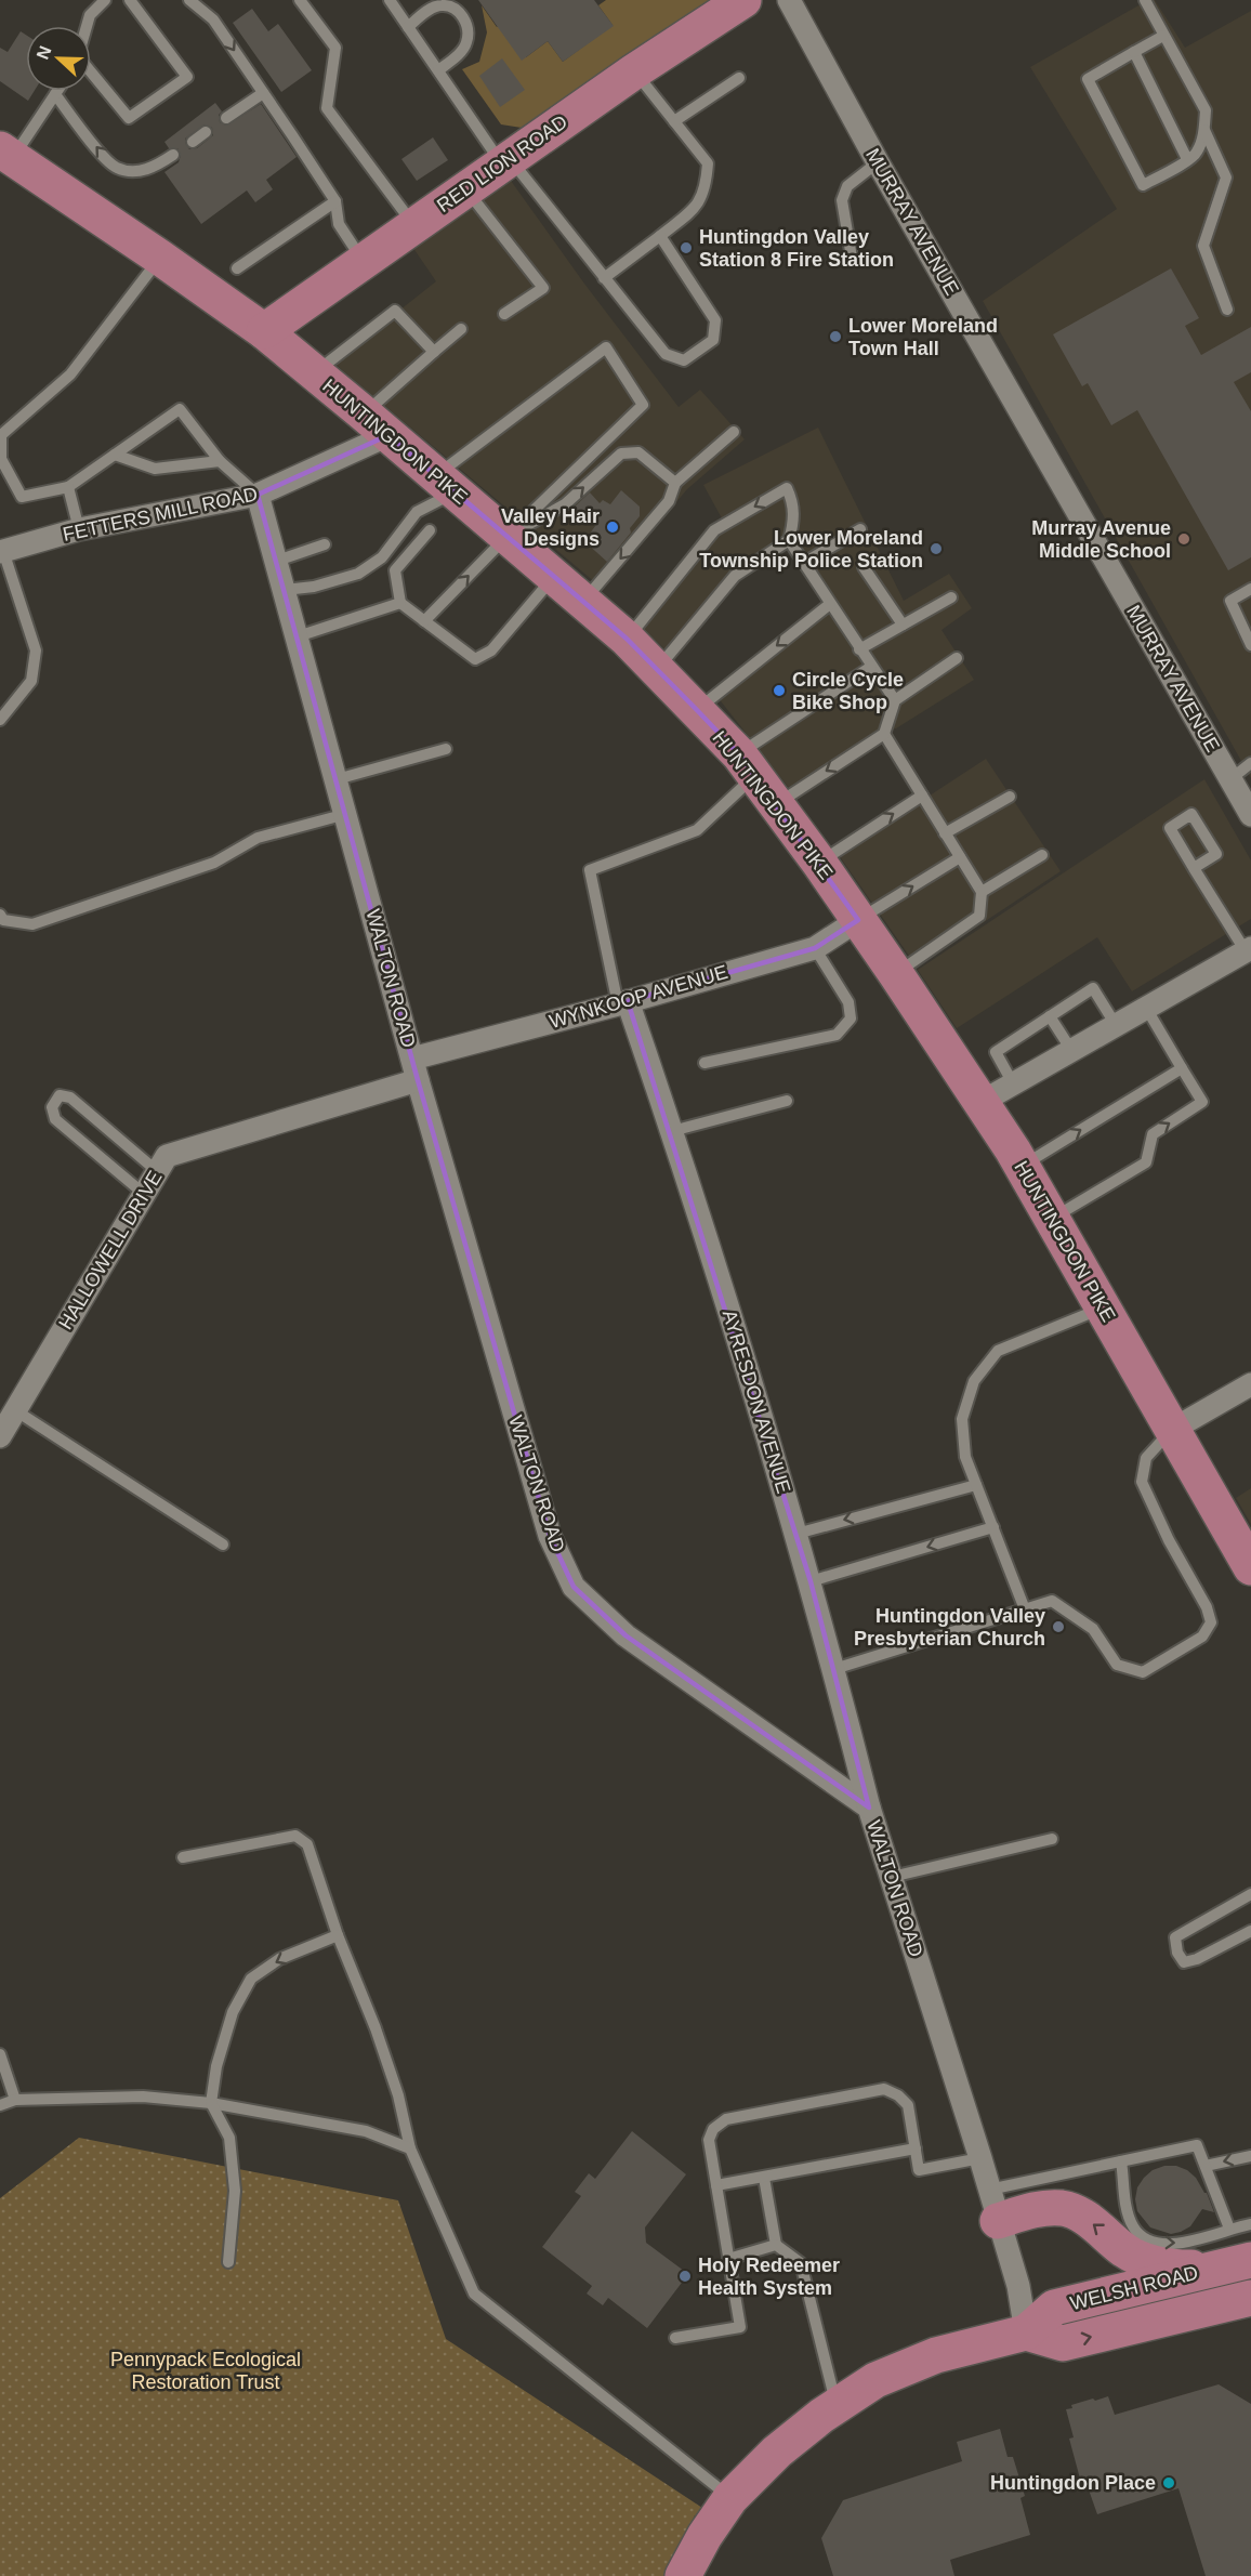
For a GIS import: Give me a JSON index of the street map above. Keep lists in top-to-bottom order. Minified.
{"streets":{"main road":["RED LION ROAD","HUNTINGDON PIKE","WELSH ROAD"],"street":["MURRAY AVENUE","FETTERS MILL ROAD","WALTON ROAD","WYNKOOP AVENUE","HALLOWELL DRIVE","AYRESDON AVENUE"]},"crossings":[["RED LION ROAD","HUNTINGDON PIKE"],["HUNTINGDON PIKE","FETTERS MILL ROAD"],["HUNTINGDON PIKE","WYNKOOP AVENUE"],["FETTERS MILL ROAD","WALTON ROAD"],["WALTON ROAD","WYNKOOP AVENUE"],["WALTON ROAD","HALLOWELL DRIVE"],["WALTON ROAD","AYRESDON AVENUE"],["WALTON ROAD","WELSH ROAD"],["WYNKOOP AVENUE","AYRESDON AVENUE"]],"parks":["Pennypack Ecological Restoration Trust"],"places":["Huntingdon Valley Station 8 Fire Station","Lower Moreland Town Hall","Valley Hair Designs","Murray Avenue Middle School","Lower Moreland Township Police Station","Circle Cycle Bike Shop","Huntingdon Valley Presbyterian Church","Holy Redeemer Health System","Huntingdon Place"],"north":"left"}
